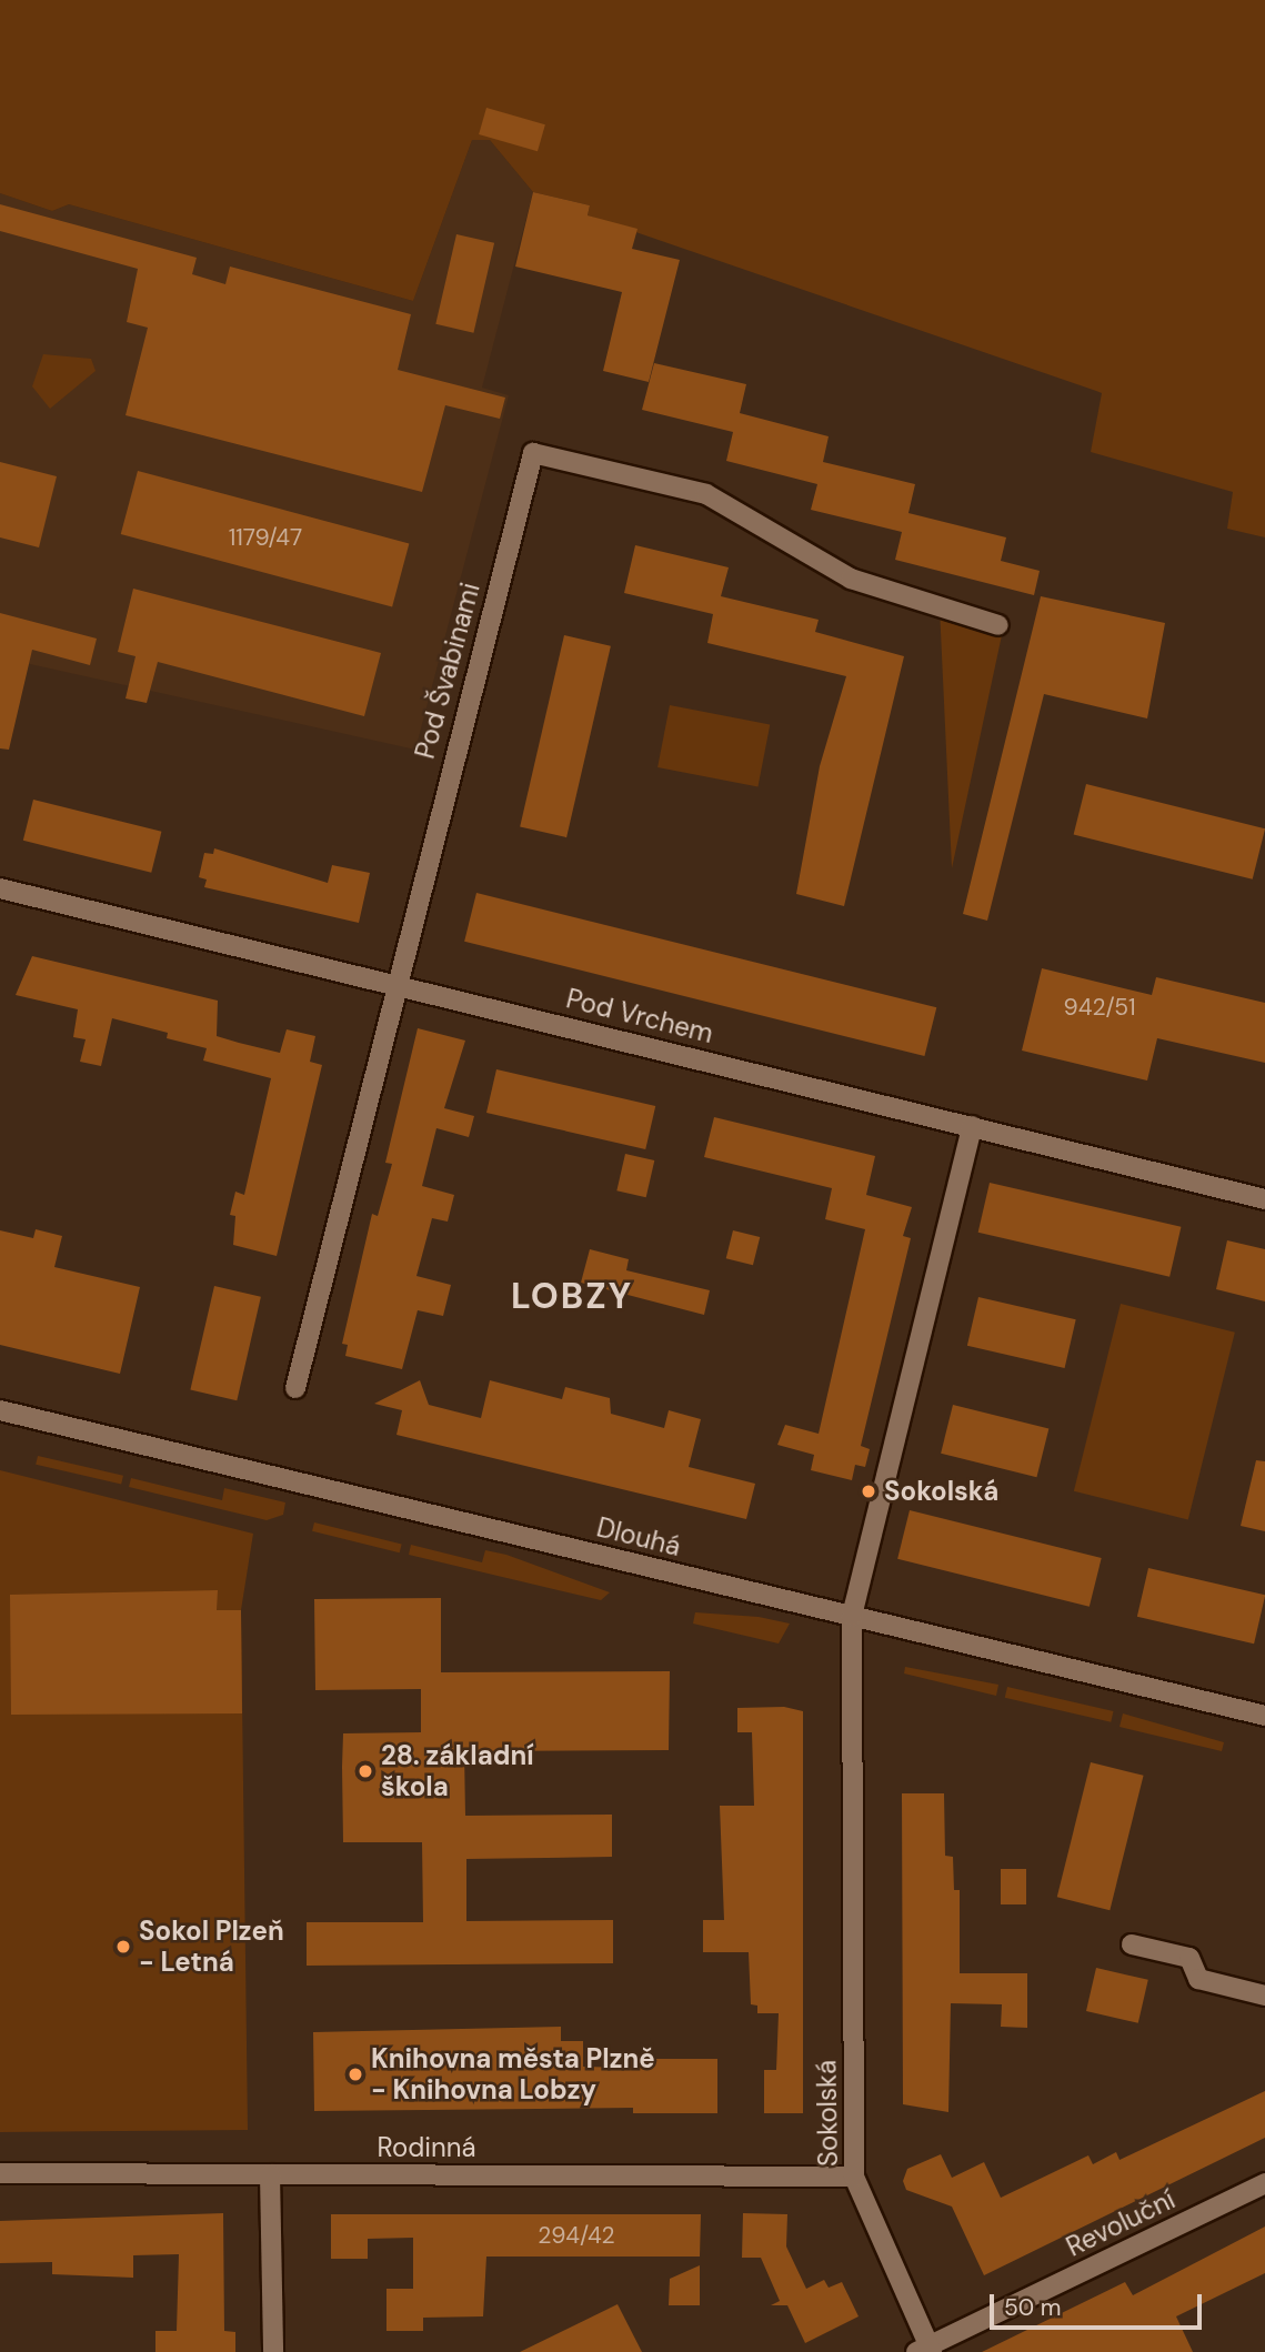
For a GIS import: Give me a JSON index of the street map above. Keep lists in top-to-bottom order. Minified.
{"streets":{"street":["Pod Švabinami","Pod Vrchem","Dlouhá","Sokolská","Rodinná","Revoluční"]},"crossings":[["Pod Švabinami","Pod Vrchem"],["Pod Vrchem","Sokolská"],["Dlouhá","Sokolská"],["Sokolská","Rodinná"],["Sokolská","Revoluční"]],"districts":["LOBZY"],"places":["Sokolská","28. základní škola","Sokol Plzeň - Letná","Knihovna města Plzně - Knihovna Lobzy"],"house_numbers":["1179/47","942/51","294/42"],"scale_bar":"50 m"}
